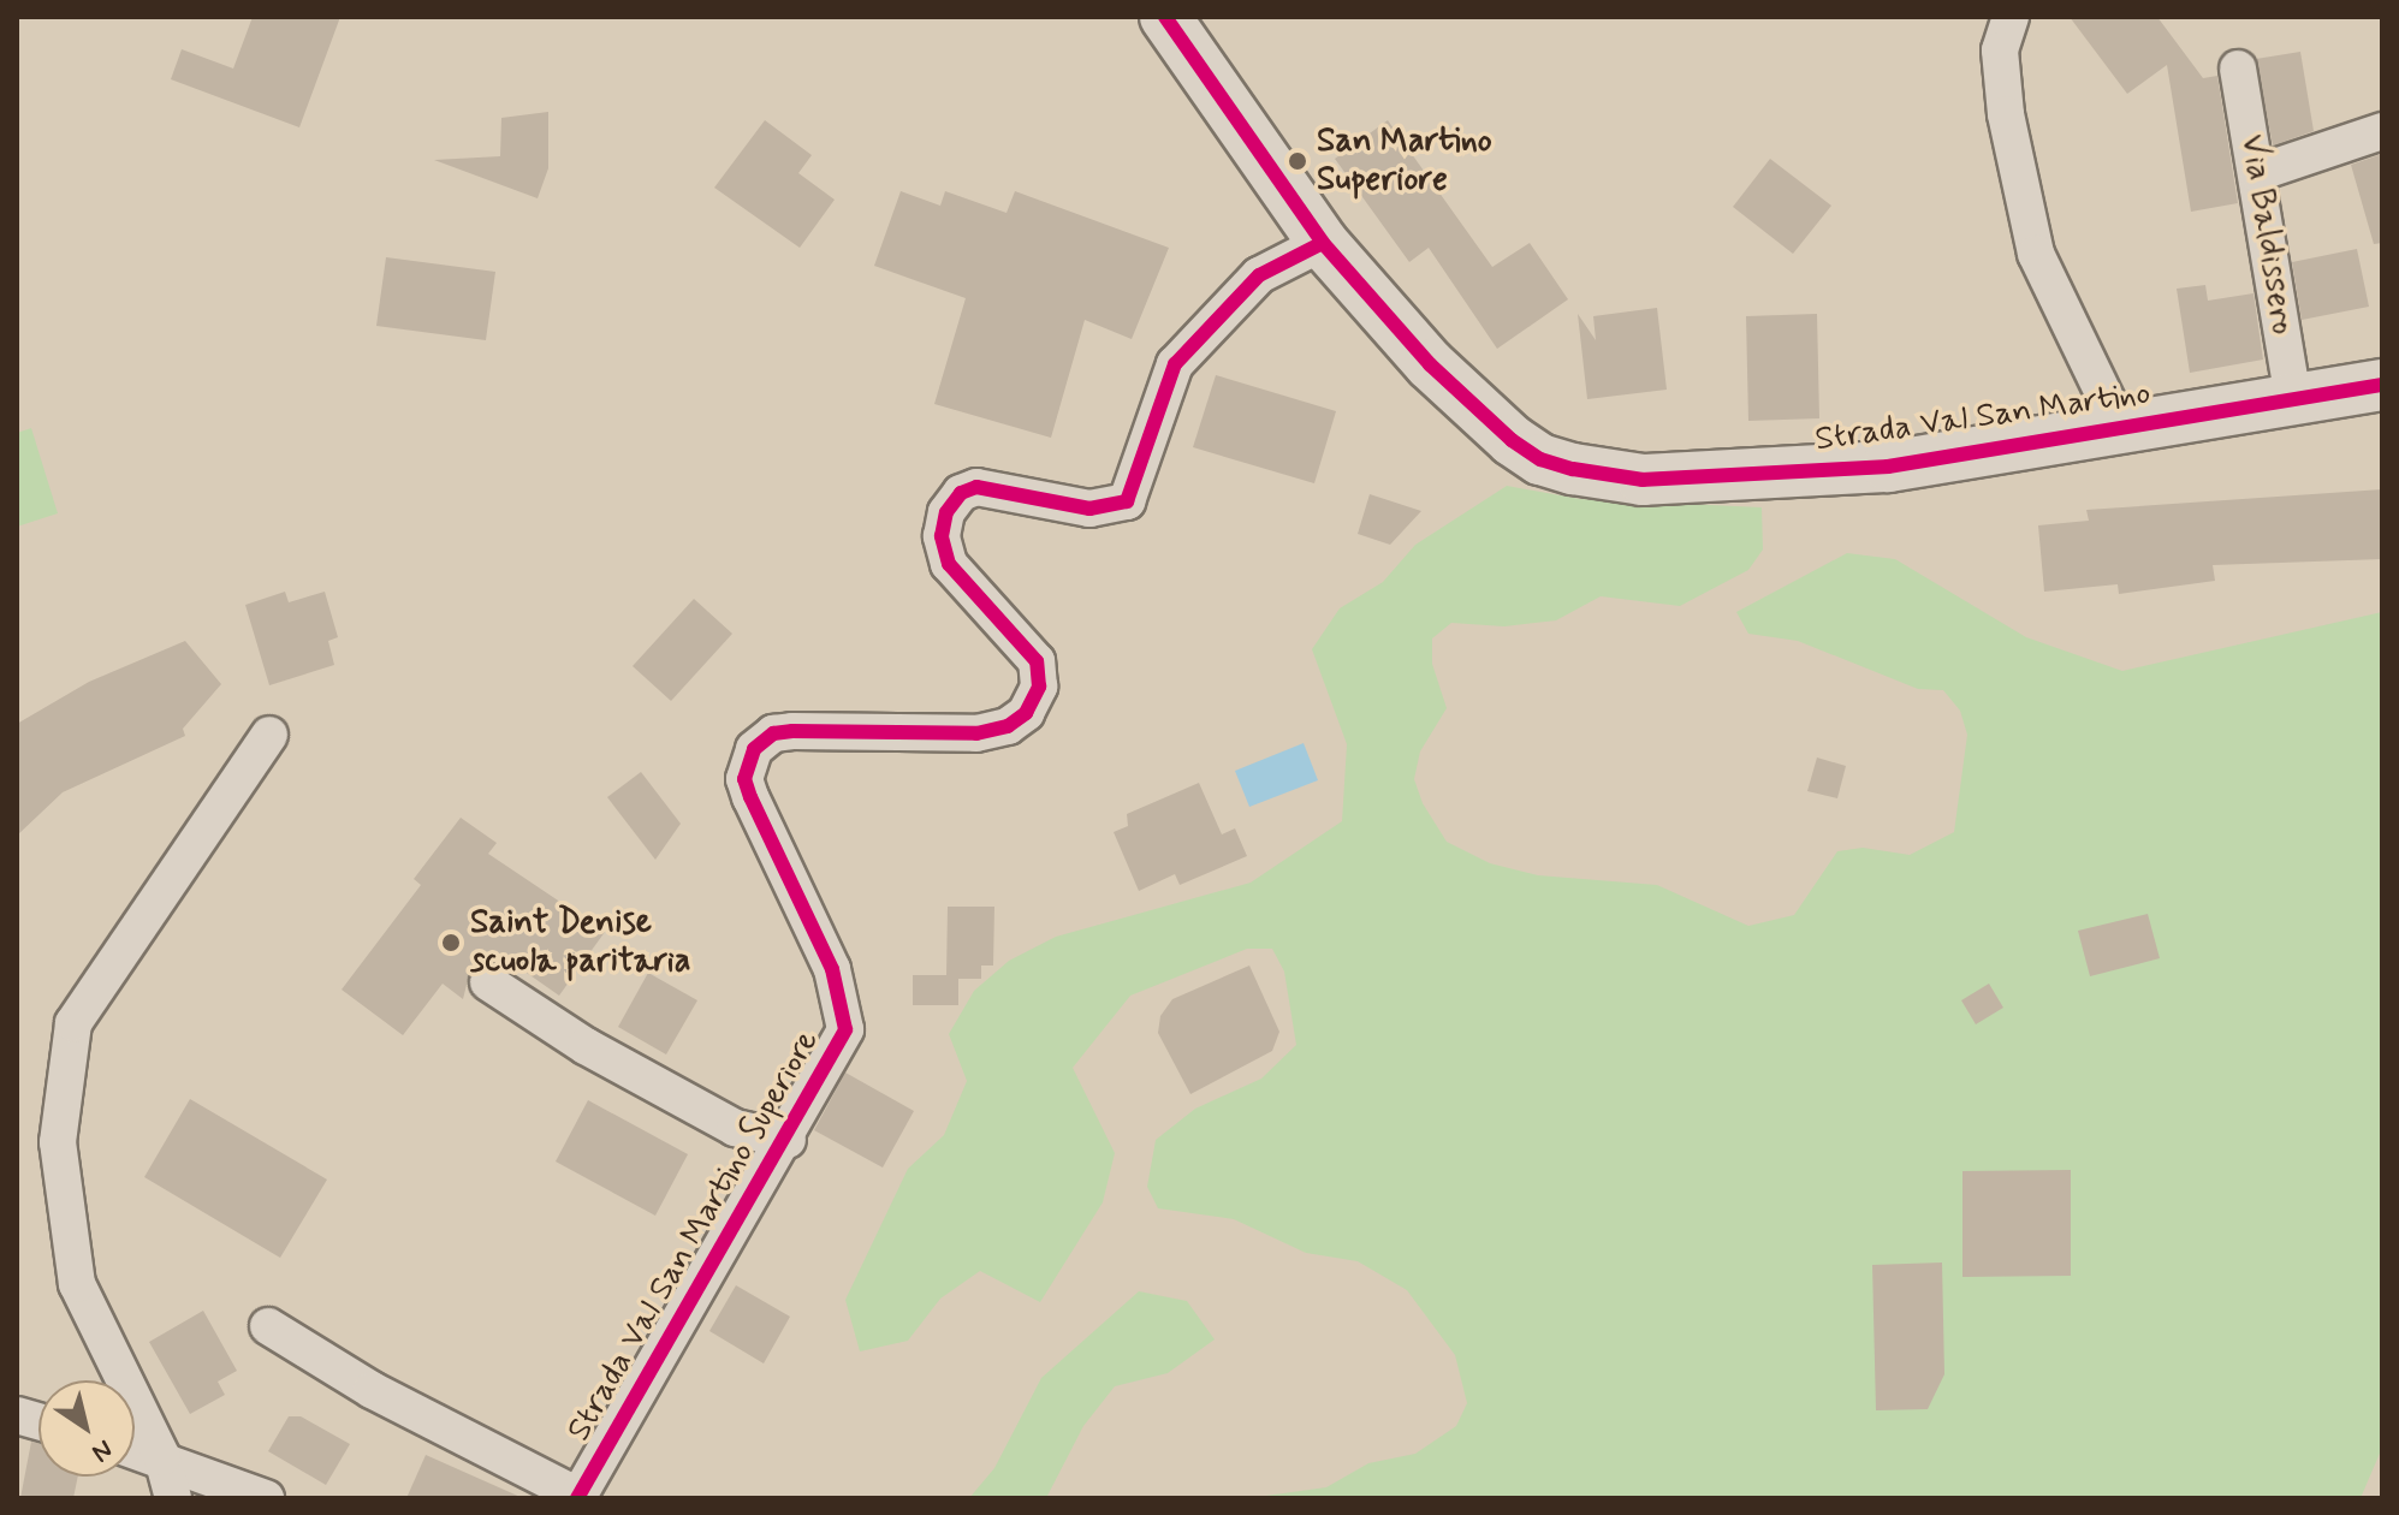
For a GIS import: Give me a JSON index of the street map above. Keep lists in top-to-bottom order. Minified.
{"streets":{"street":["Via Baldissero","Strada Val San Martino","Strada Val San Martino Superiore"]},"crossings":[["Via Baldissero","Strada Val San Martino"],["Strada Val San Martino","Strada Val San Martino Superiore"]],"places":["San Martino Superiore","Saint Denise scuola paritaria"],"north":"bottom right"}
